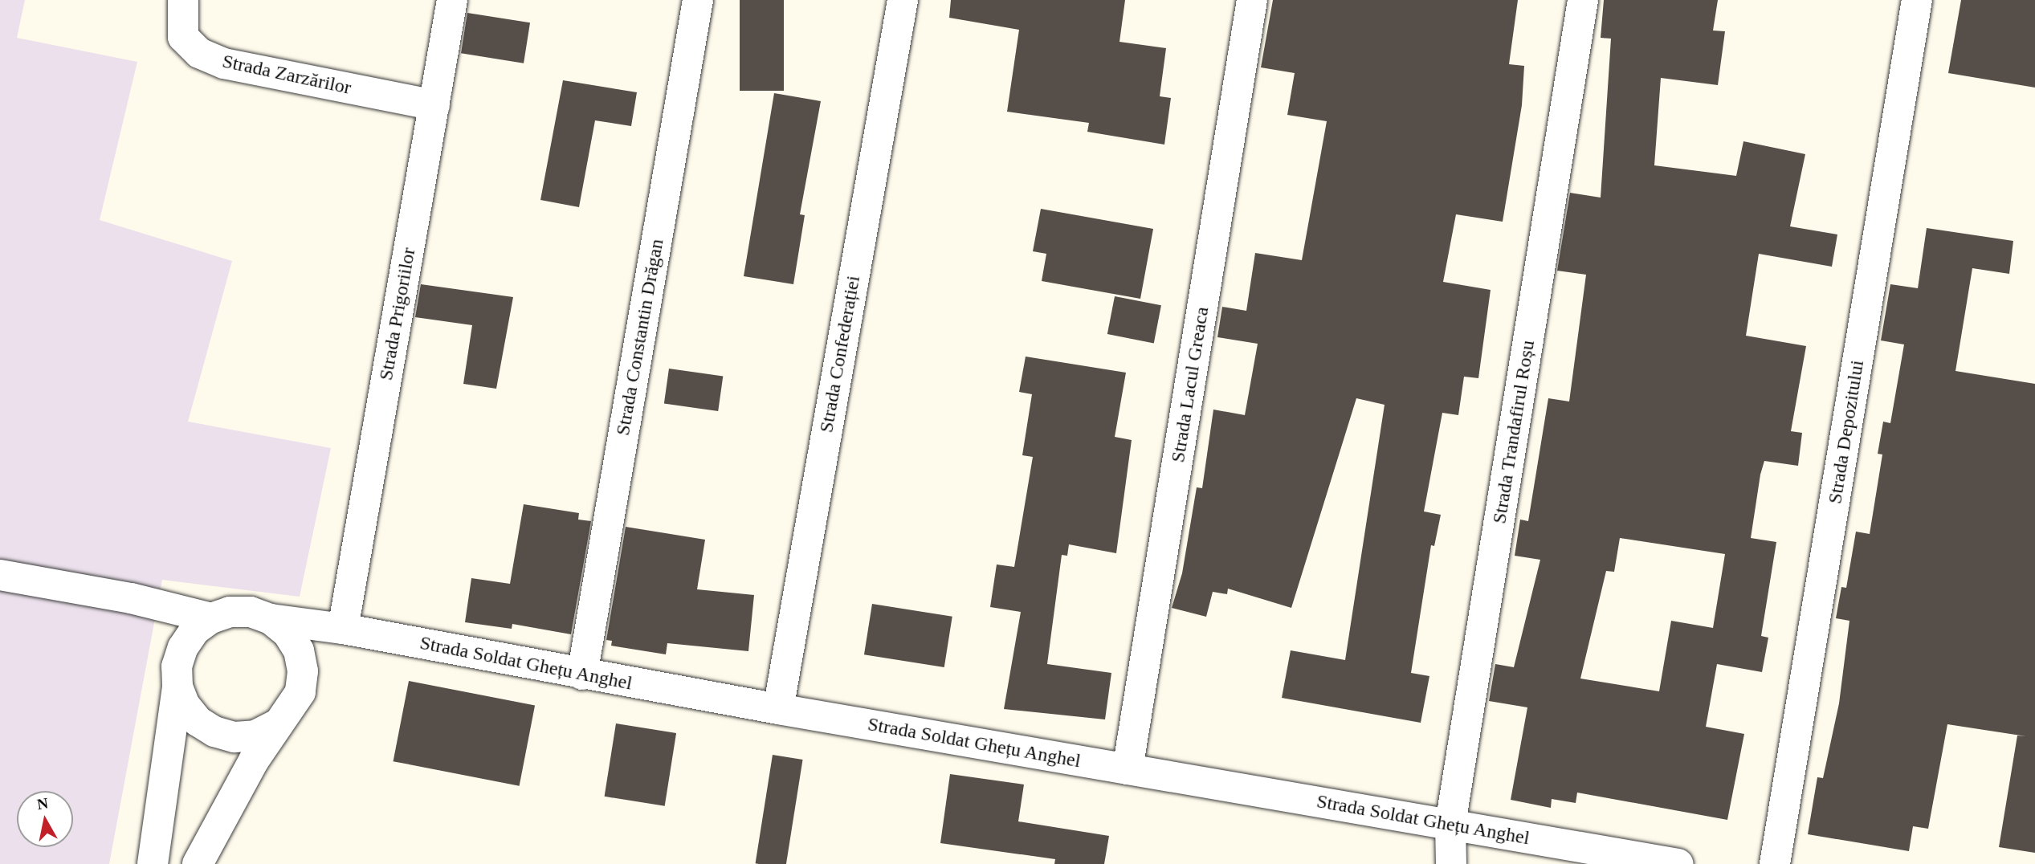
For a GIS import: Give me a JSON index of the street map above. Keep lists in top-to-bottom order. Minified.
{"streets":{"street":["Strada Zarzărilor","Strada Prigoriilor","Strada Constantin Drăgan","Strada Confederației","Strada Lacul Greaca","Strada Trandafirul Roșu","Strada Depozitului","Strada Soldat Ghețu Anghel"]},"crossings":[["Strada Zarzărilor","Strada Prigoriilor"],["Strada Prigoriilor","Strada Soldat Ghețu Anghel"],["Strada Constantin Drăgan","Strada Soldat Ghețu Anghel"],["Strada Confederației","Strada Soldat Ghețu Anghel"],["Strada Lacul Greaca","Strada Soldat Ghețu Anghel"],["Strada Trandafirul Roșu","Strada Soldat Ghețu Anghel"]],"north":"top"}
